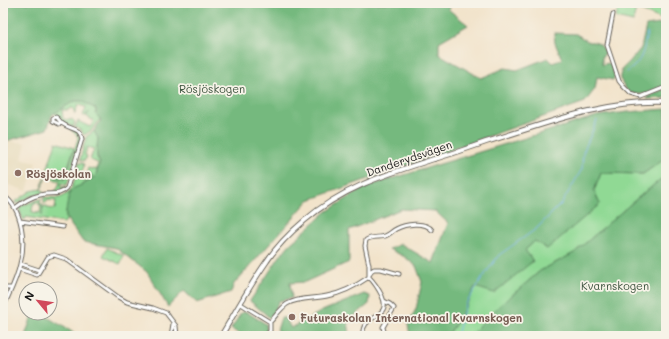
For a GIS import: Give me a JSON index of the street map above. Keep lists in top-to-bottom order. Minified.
{"streets":{"main road":["Danderydsvägen"]},"parks":["Rösjöskogen","Kvarnskogen"],"places":["Rösjöskolan","Futuraskolan International Kvarnskogen"],"north":"top left"}
